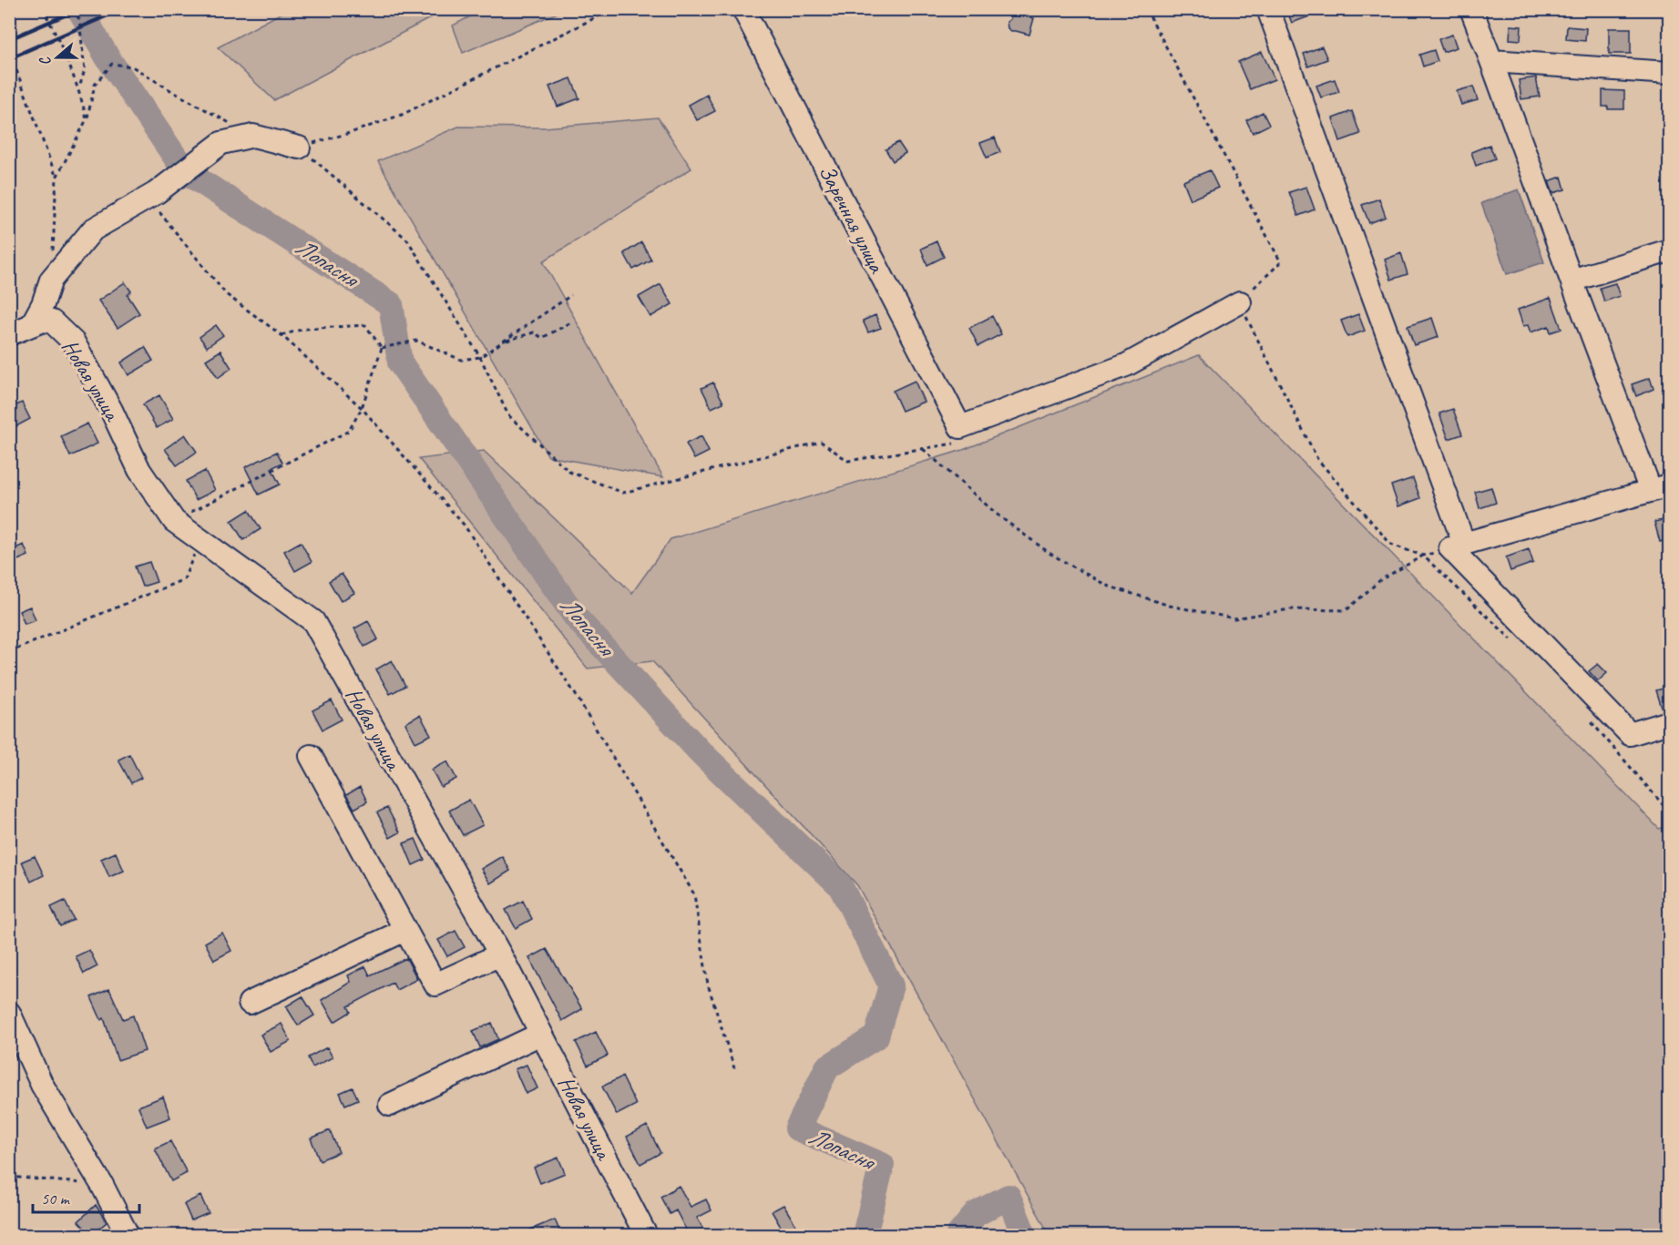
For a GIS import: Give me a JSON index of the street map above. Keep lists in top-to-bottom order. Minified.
{"streets":{"street":["Заречная улица","Новая улица"]},"water":["Лопасня"],"scale_bar":"50 m","north":"left"}
